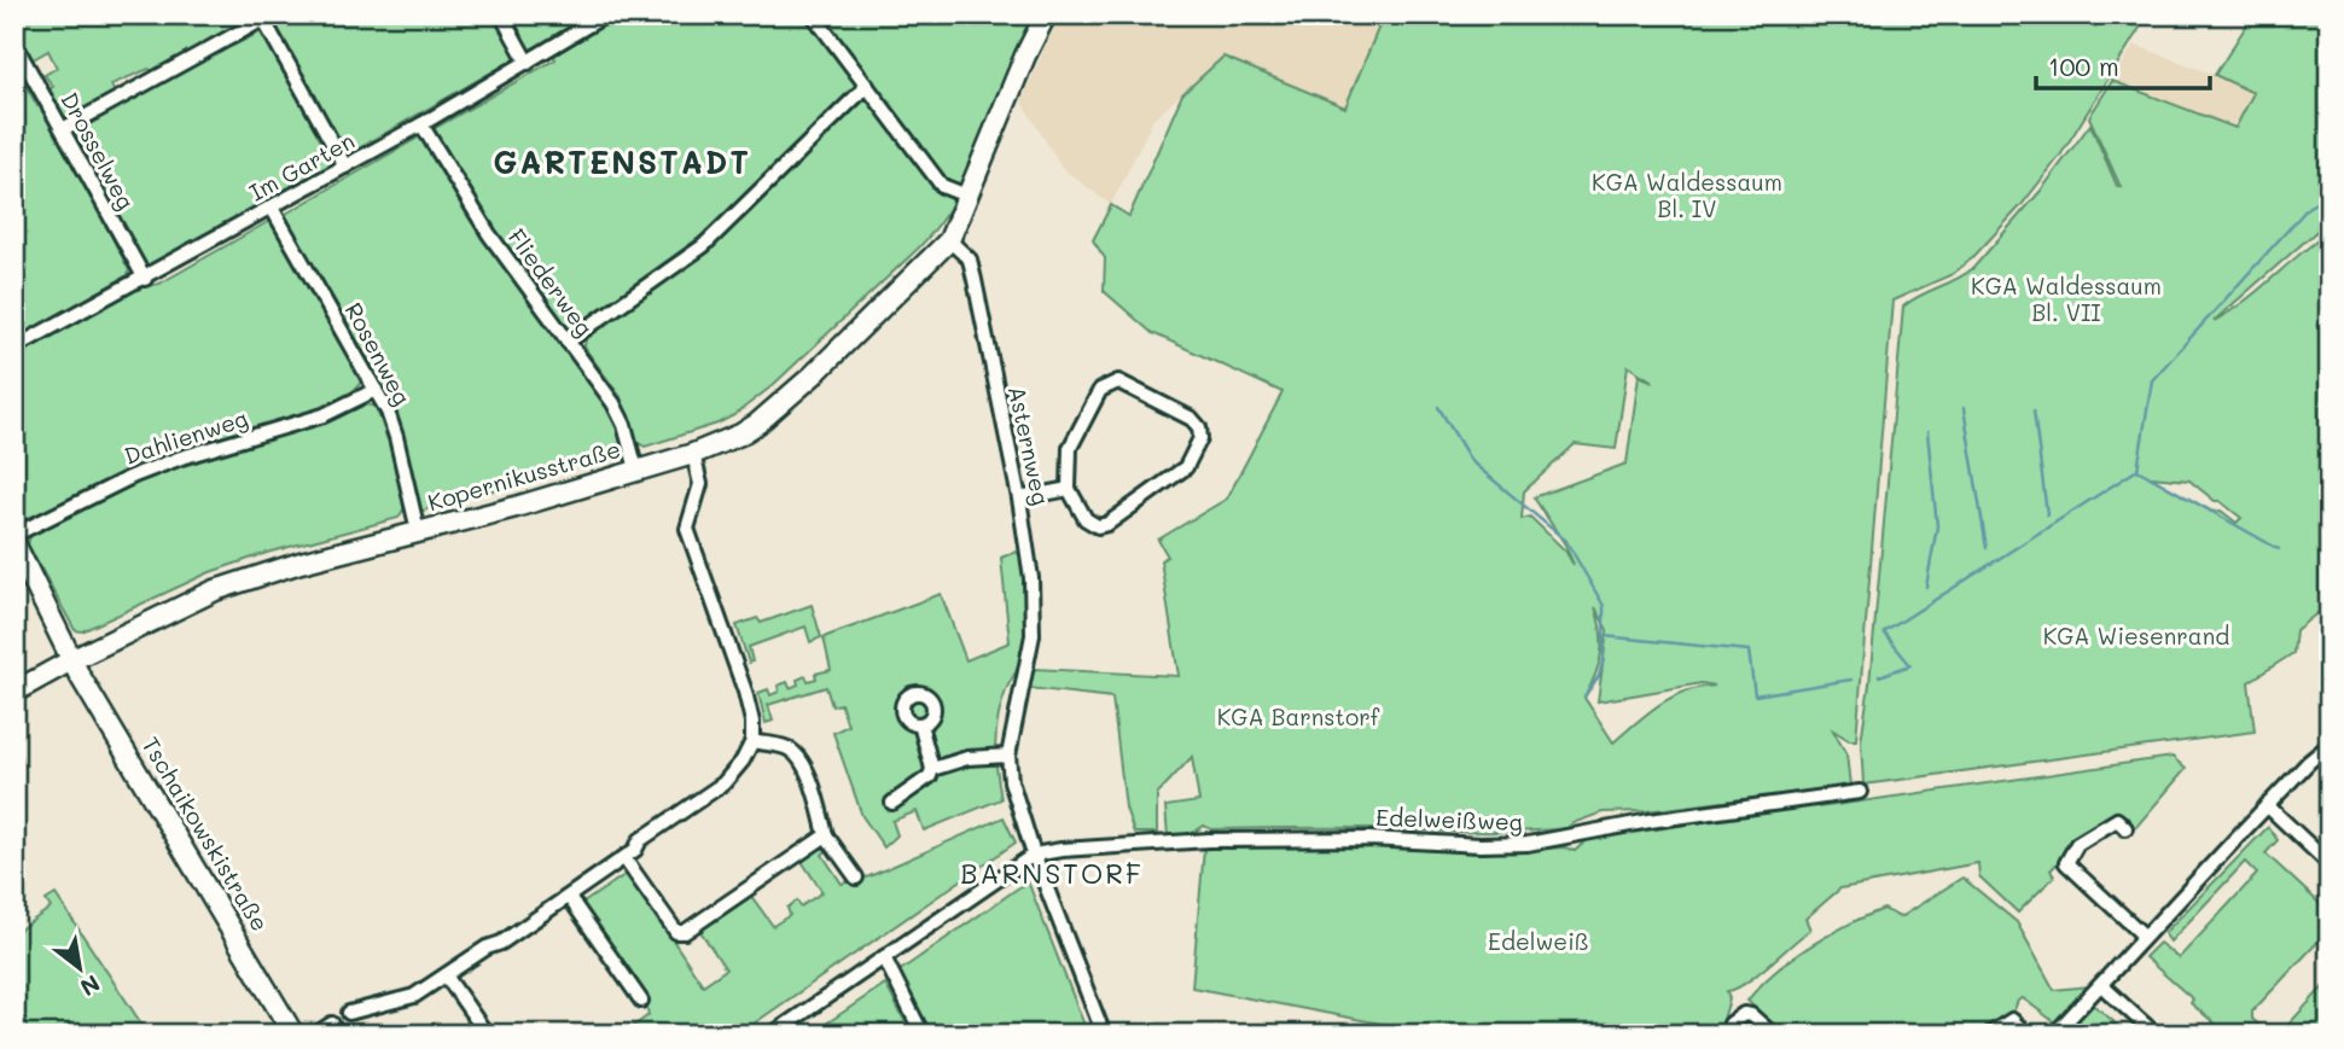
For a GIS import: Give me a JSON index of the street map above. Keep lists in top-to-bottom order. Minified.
{"streets":{"street":["Drosselweg","Im Garten","Fliederweg","Rosenweg","Dahlienweg","Asternweg","Kopernikusstraße","Edelweißweg","Tschaikowskistraße"]},"crossings":[["Drosselweg","Im Garten"],["Im Garten","Fliederweg"],["Im Garten","Rosenweg"],["Fliederweg","Kopernikusstraße"],["Rosenweg","Dahlienweg"],["Rosenweg","Kopernikusstraße"],["Asternweg","Kopernikusstraße"],["Kopernikusstraße","Tschaikowskistraße"]],"districts":["GARTENSTADT","BARNSTORF"],"parks":["KGA Waldessaum Bl. IV","KGA Waldessaum Bl. VII","KGA Wiesenrand","KGA Barnstorf","Edelweiß"],"scale_bar":"100 m","north":"bottom right"}
